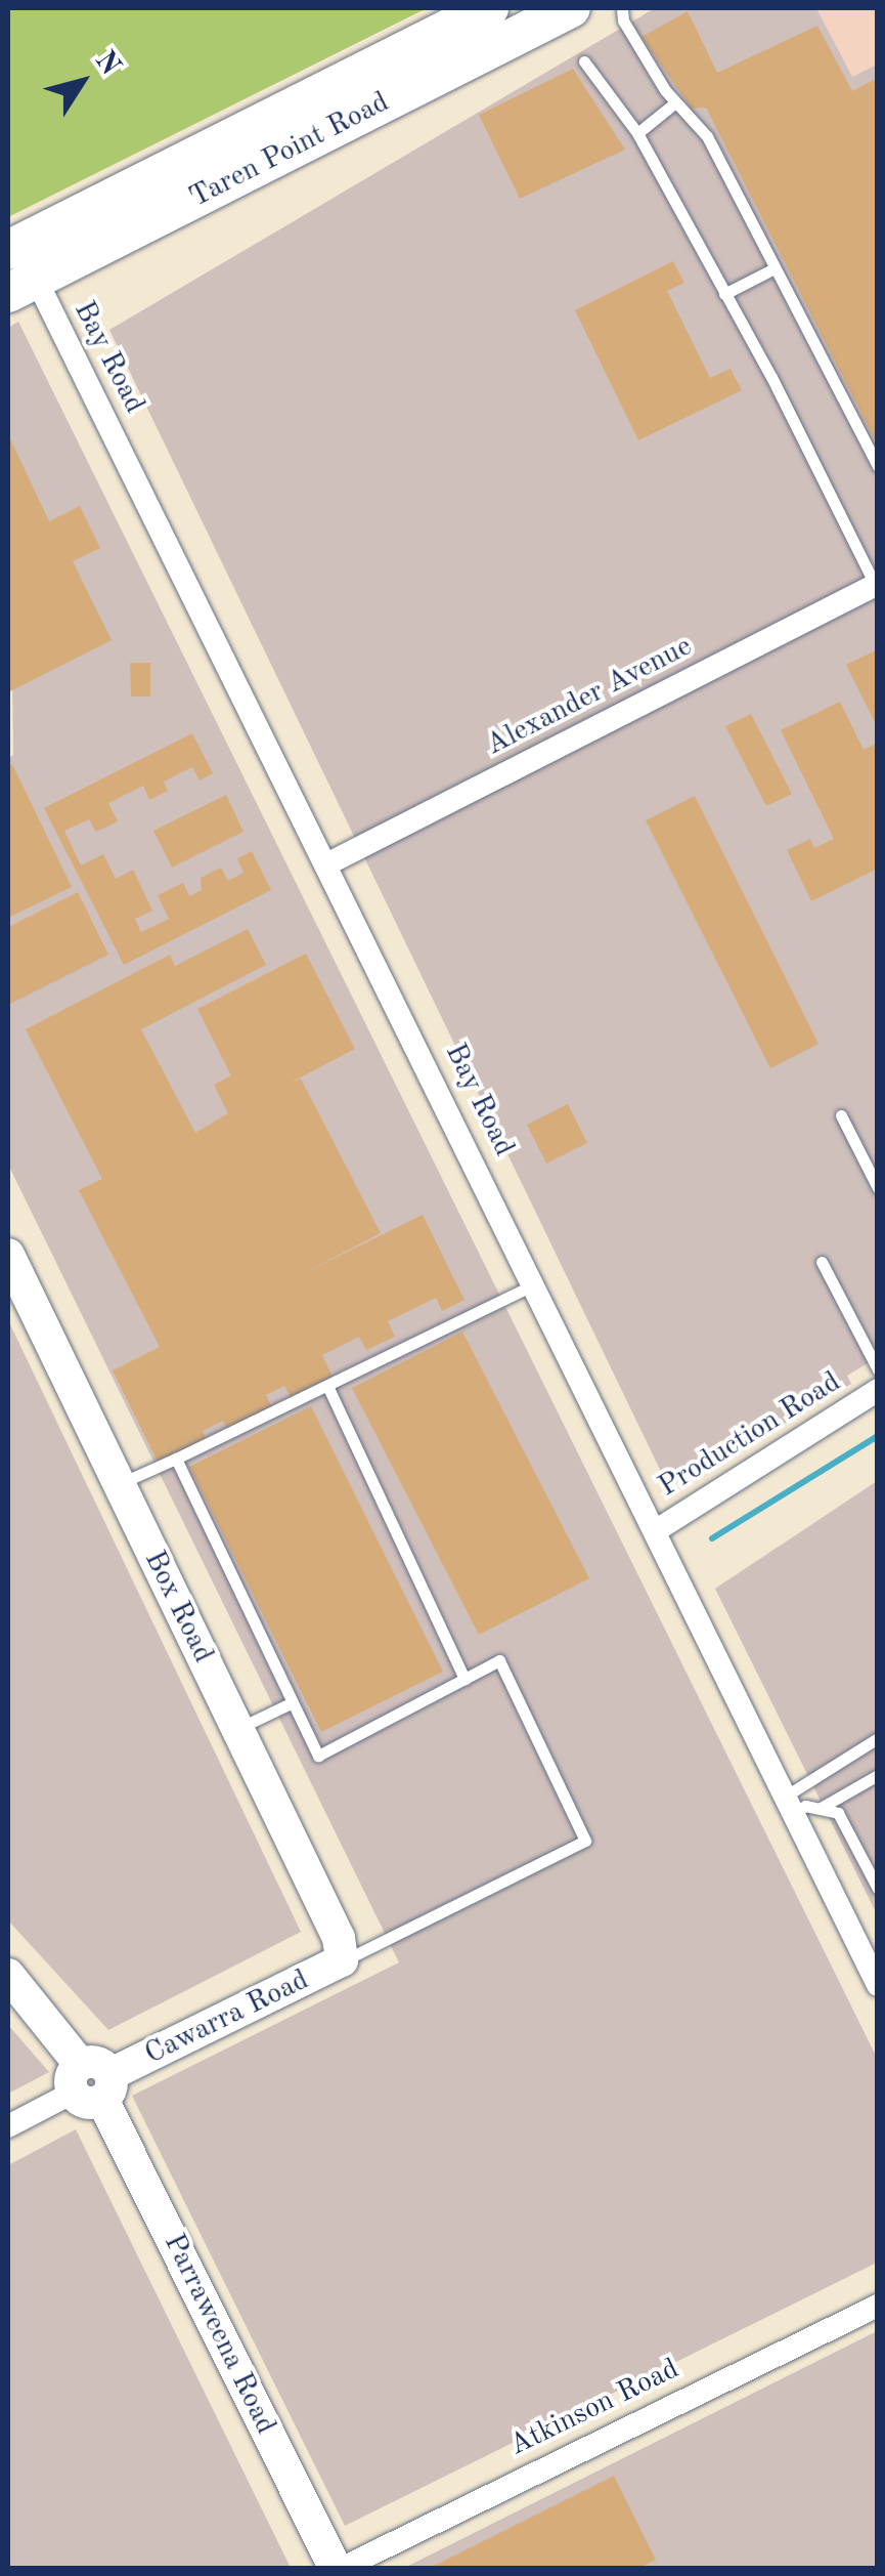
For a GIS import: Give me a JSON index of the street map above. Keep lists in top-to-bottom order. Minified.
{"streets":{"main road":["Taren Point Road"],"street":["Bay Road","Alexander Avenue","Production Road","Box Road","Cawarra Road","Parraweena Road","Atkinson Road"]},"crossings":[["Taren Point Road","Bay Road"],["Bay Road","Alexander Avenue"],["Bay Road","Production Road"],["Box Road","Cawarra Road"],["Cawarra Road","Parraweena Road"],["Parraweena Road","Atkinson Road"]],"north":"top right"}
